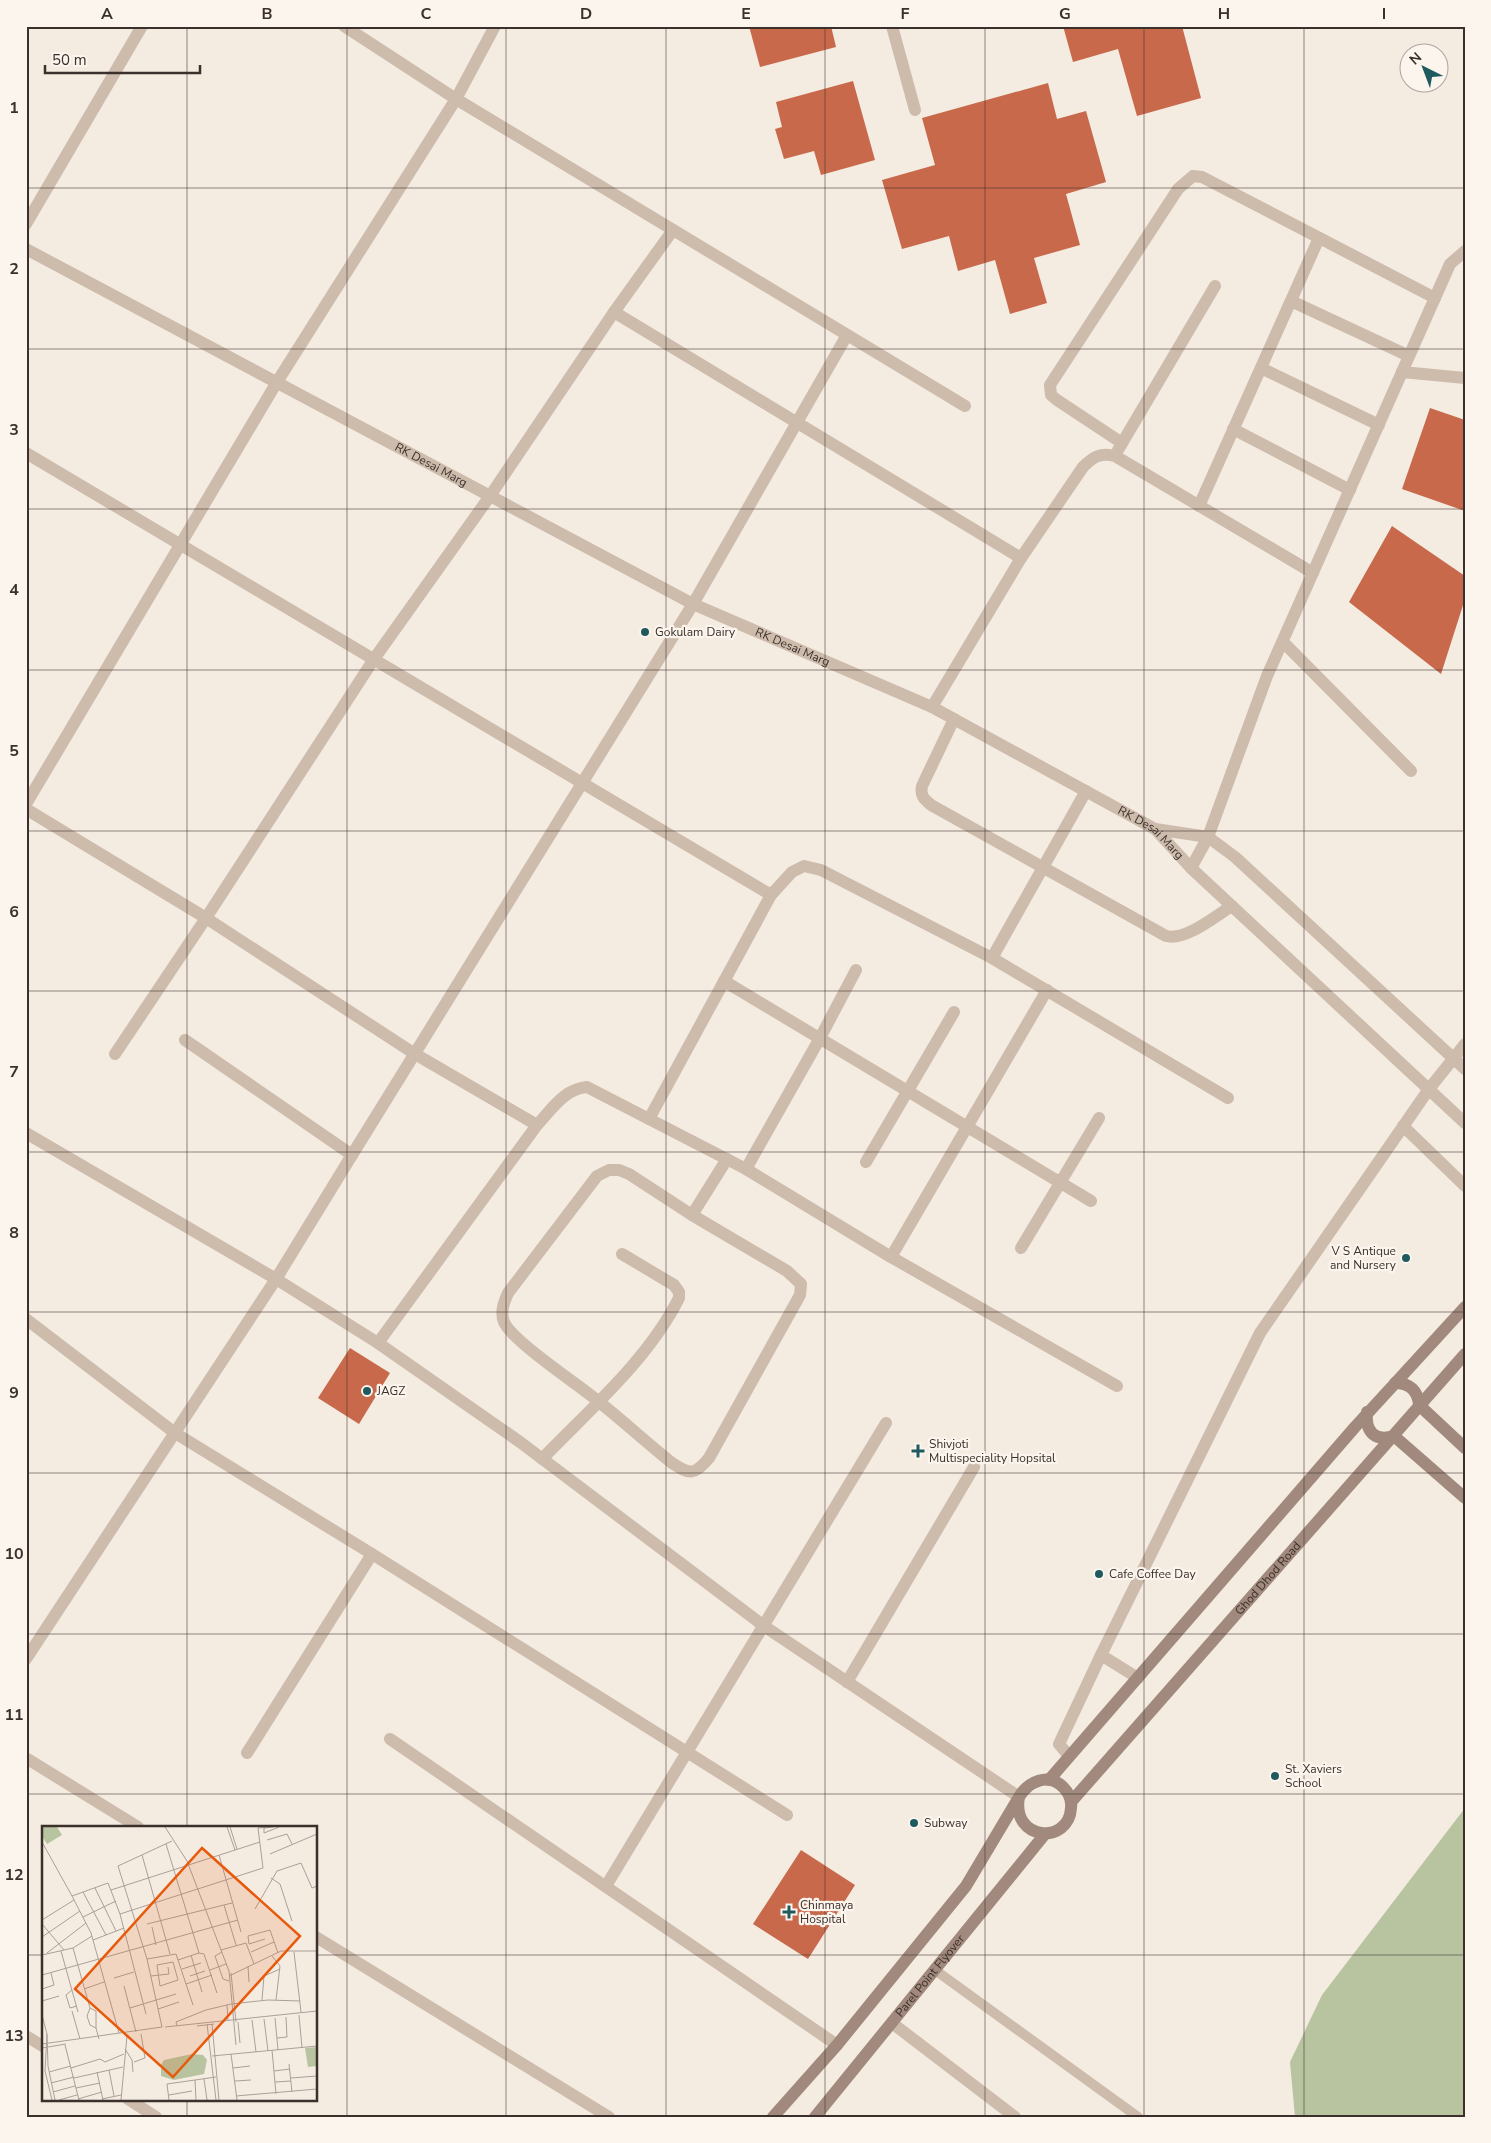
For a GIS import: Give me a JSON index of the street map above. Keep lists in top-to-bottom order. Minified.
{"streets":{"main road":["Ghod Dhod Road","Parel Point Flyover"],"street":["RK Desai Marg"]},"crossings":[["Ghod Dhod Road","Parel Point Flyover"]],"places":{"other":["Gokulam Dairy","V S Antique and Nursery","JAGZ","Cafe Coffee Day","St. Xaviers School","Subway"],"health":["Shivjoti Multispeciality Hopsital","Chinmaya Hospital"]},"scale_bar":"50 m","north":"top left","grid":{"columns":["A","B","C","D","E","F","G","H","I"],"rows":["1","2","3","4","5","6","7","8","9","10","11","12","13"]}}
